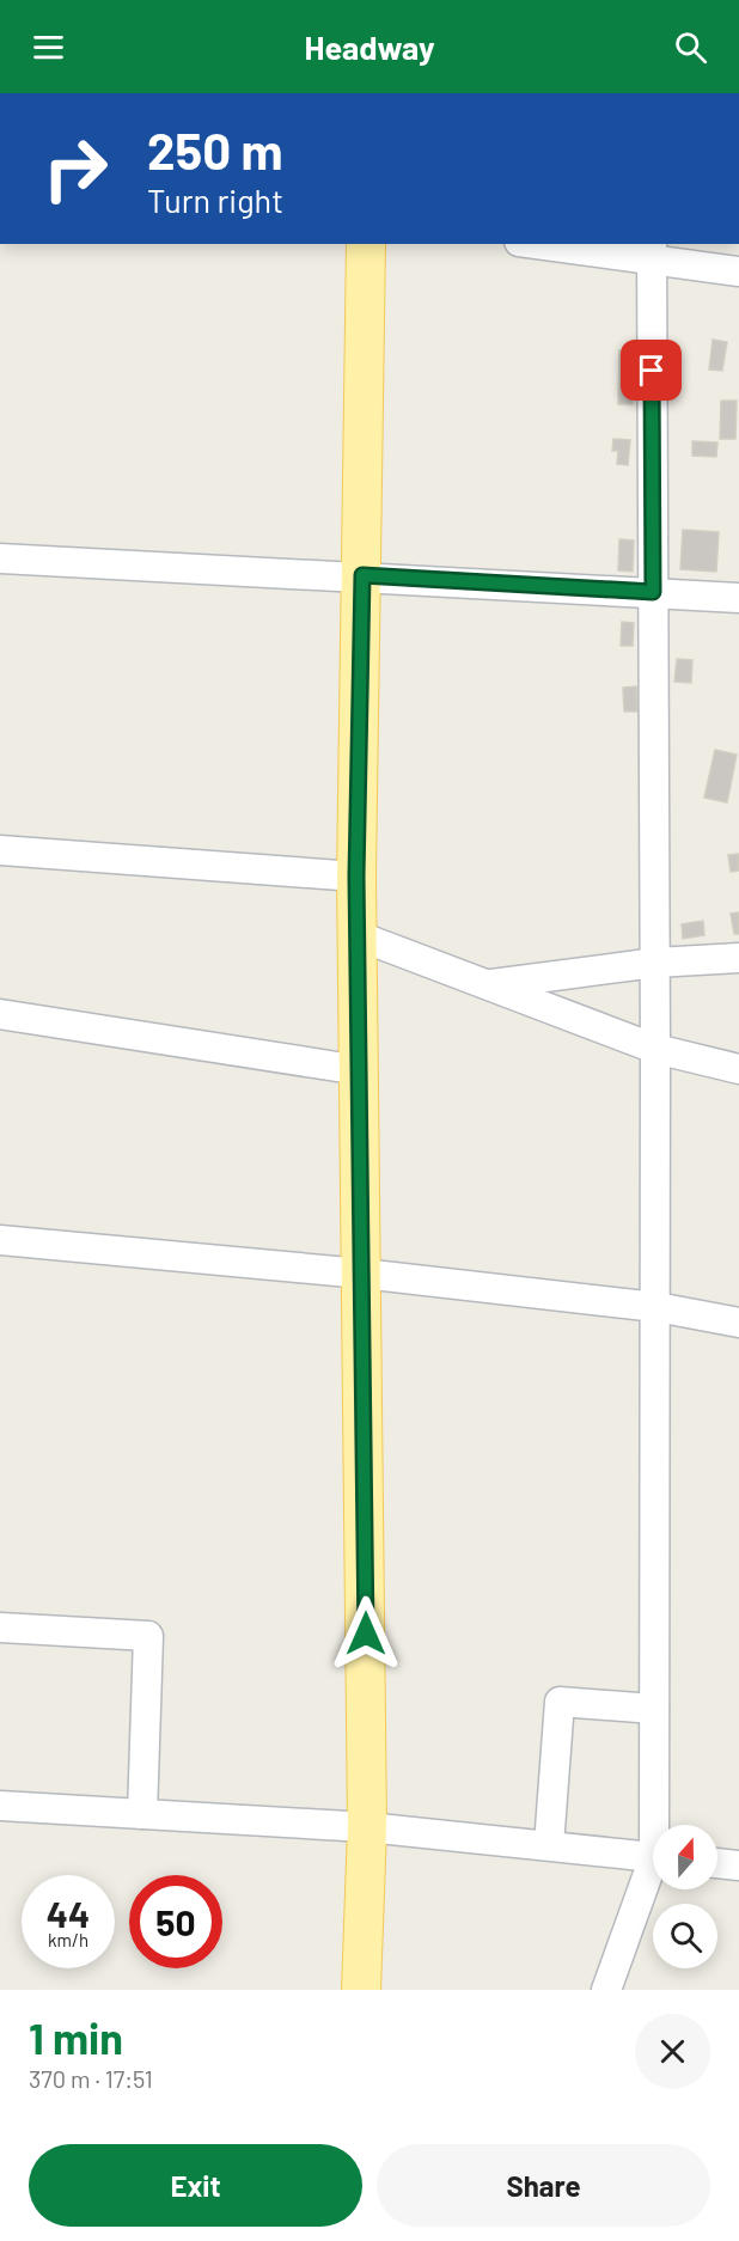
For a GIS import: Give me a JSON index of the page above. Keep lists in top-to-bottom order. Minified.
{"north":"top","page":{"header":"Headway","turn":["250 m","Turn right"],"speed":"44 km/h","limit":"50","heading":["1 min","370 m · 17:51"],"buttons":["Exit","Share"]}}
